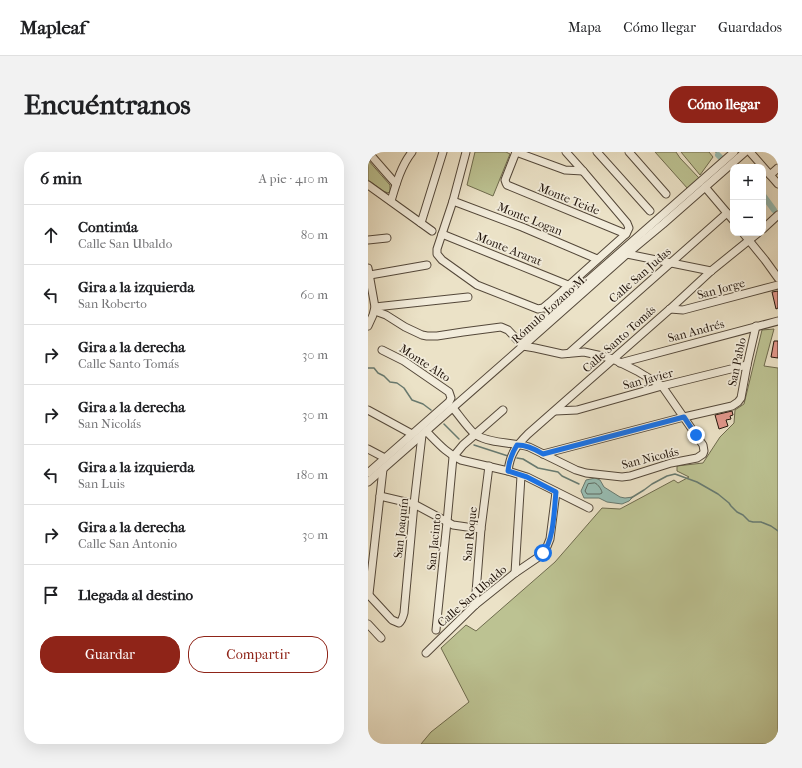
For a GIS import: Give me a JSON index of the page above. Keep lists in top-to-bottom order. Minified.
{"streets":{"street":["Monte Teide","Monte Logan","Monte Ararat","Calle San Judas","San Jorge","Rómulo Lozano M.","San Andrés","Calle Santo Tomás","San Pablo","Monte Alto","San Javier","San Nicolás","San Joaquín","San Roque","San Jacinto","Calle San Ubaldo"]},"crossings":[["San Jorge","Calle Santo Tomás"],["Rómulo Lozano M.","San Joaquín"],["San Andrés","San Pablo"],["Calle Santo Tomás","San Javier"],["Calle Santo Tomás","San Nicolás"],["San Pablo","San Javier"],["San Pablo","San Nicolás"],["San Roque","Calle San Ubaldo"]],"page":{"header":"Mapleaf","nav":["Mapa","Cómo llegar","Guardados"],"buttons":["Cómo llegar",["Guardar","Compartir"]],"title":"Encuéntranos","heading":["6 min","A pie · 410 m"],"map_buttons":["+","−"],"list":[["Continúa","Calle San Ubaldo","80 m"],["Gira a la izquierda","San Roberto","60 m"],["Gira a la derecha","Calle Santo Tomás","30 m"],["Gira a la derecha","San Nicolás","30 m"],["Gira a la izquierda","San Luis","180 m"],["Gira a la derecha","Calle San Antonio","30 m"],"Llegada al destino"]}}
